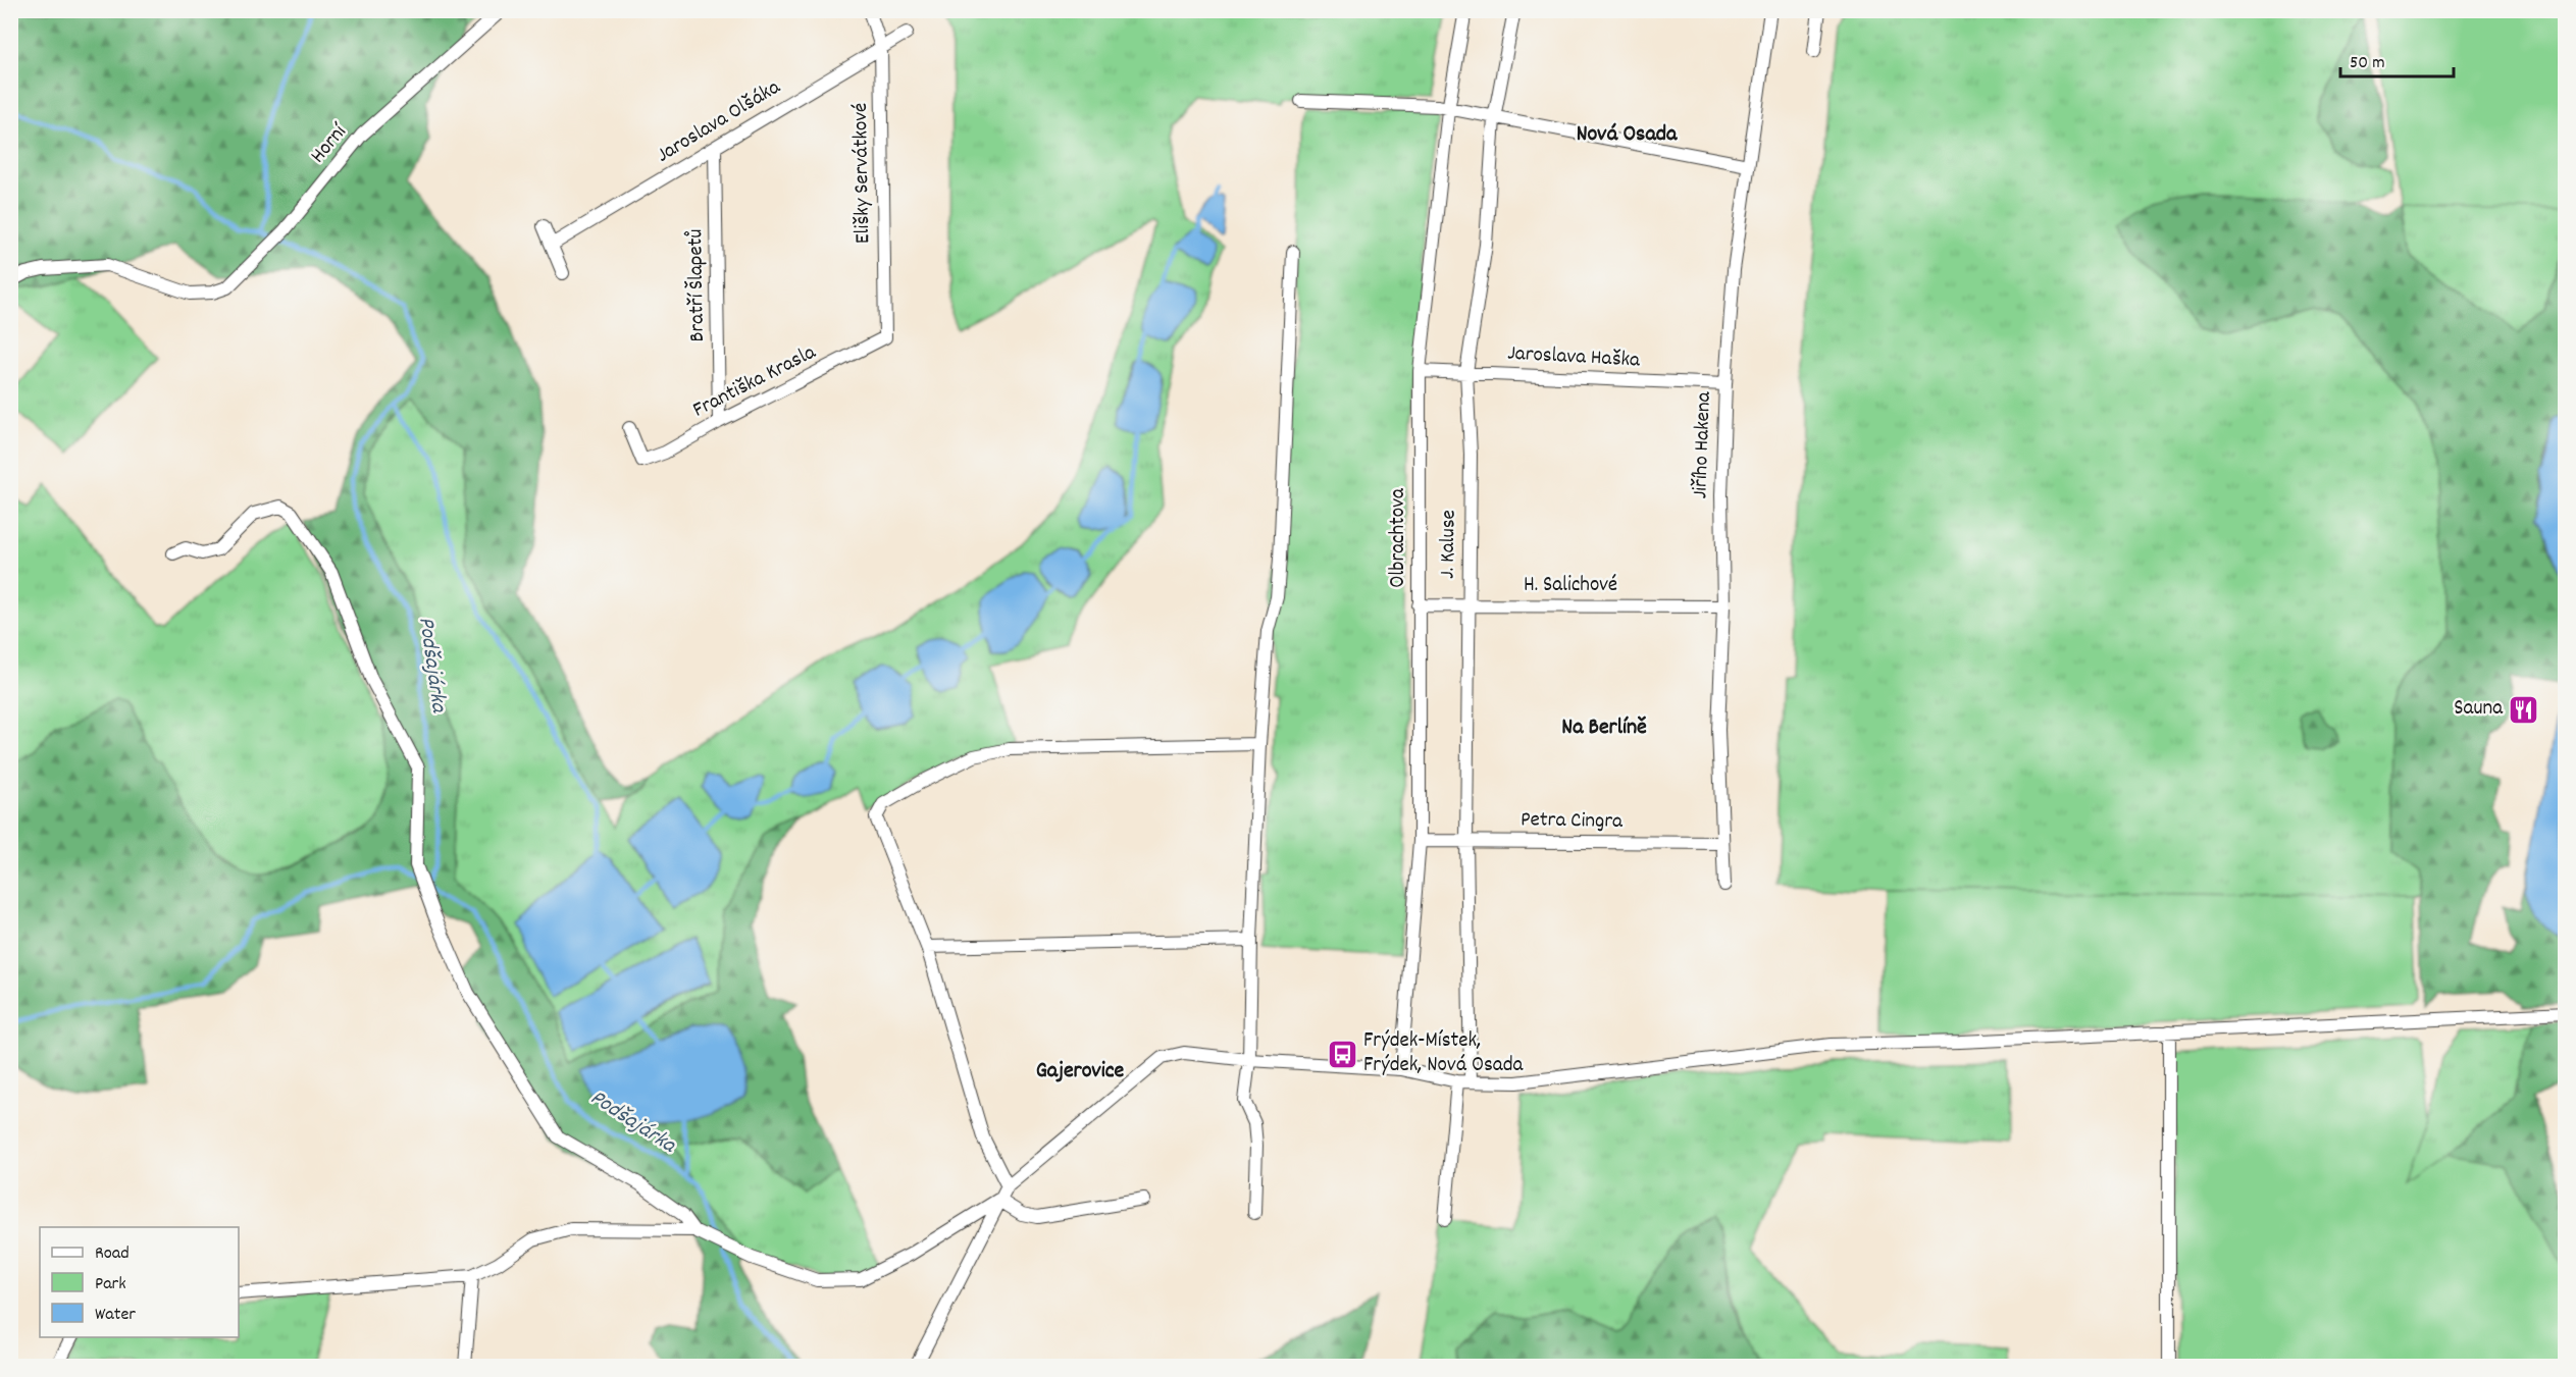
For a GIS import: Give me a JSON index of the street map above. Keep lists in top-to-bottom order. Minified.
{"streets":{"street":["Jaroslava Olšáka","Horní","Elišky Servátkové","Bratří Šlapetů","Jaroslava Haška","Františka Krasla","Jiřího Hakena","Olbrachtova","J. Kaluse","H. Salichové","Petra Cingra"]},"crossings":[["Jaroslava Olšáka","Elišky Servátkové"],["Jaroslava Olšáka","Bratří Šlapetů"],["Elišky Servátkové","Františka Krasla"],["Bratří Šlapetů","Františka Krasla"],["Jaroslava Haška","Jiřího Hakena"],["Jaroslava Haška","Olbrachtova"],["Jaroslava Haška","J. Kaluse"],["Jiřího Hakena","H. Salichové"],["Jiřího Hakena","Petra Cingra"],["Olbrachtova","H. Salichové"],["Olbrachtova","Petra Cingra"],["J. Kaluse","H. Salichové"],["J. Kaluse","Petra Cingra"]],"districts":["Nová Osada","Na Berlíně","Gajerovice"],"water":["Podšajárka"],"places":{"restaurant":["Sauna"],"bus stop":["Frýdek-Místek, Frýdek, Nová Osada"]},"legend":["Road","Park","Water"],"scale_bar":"50 m"}
